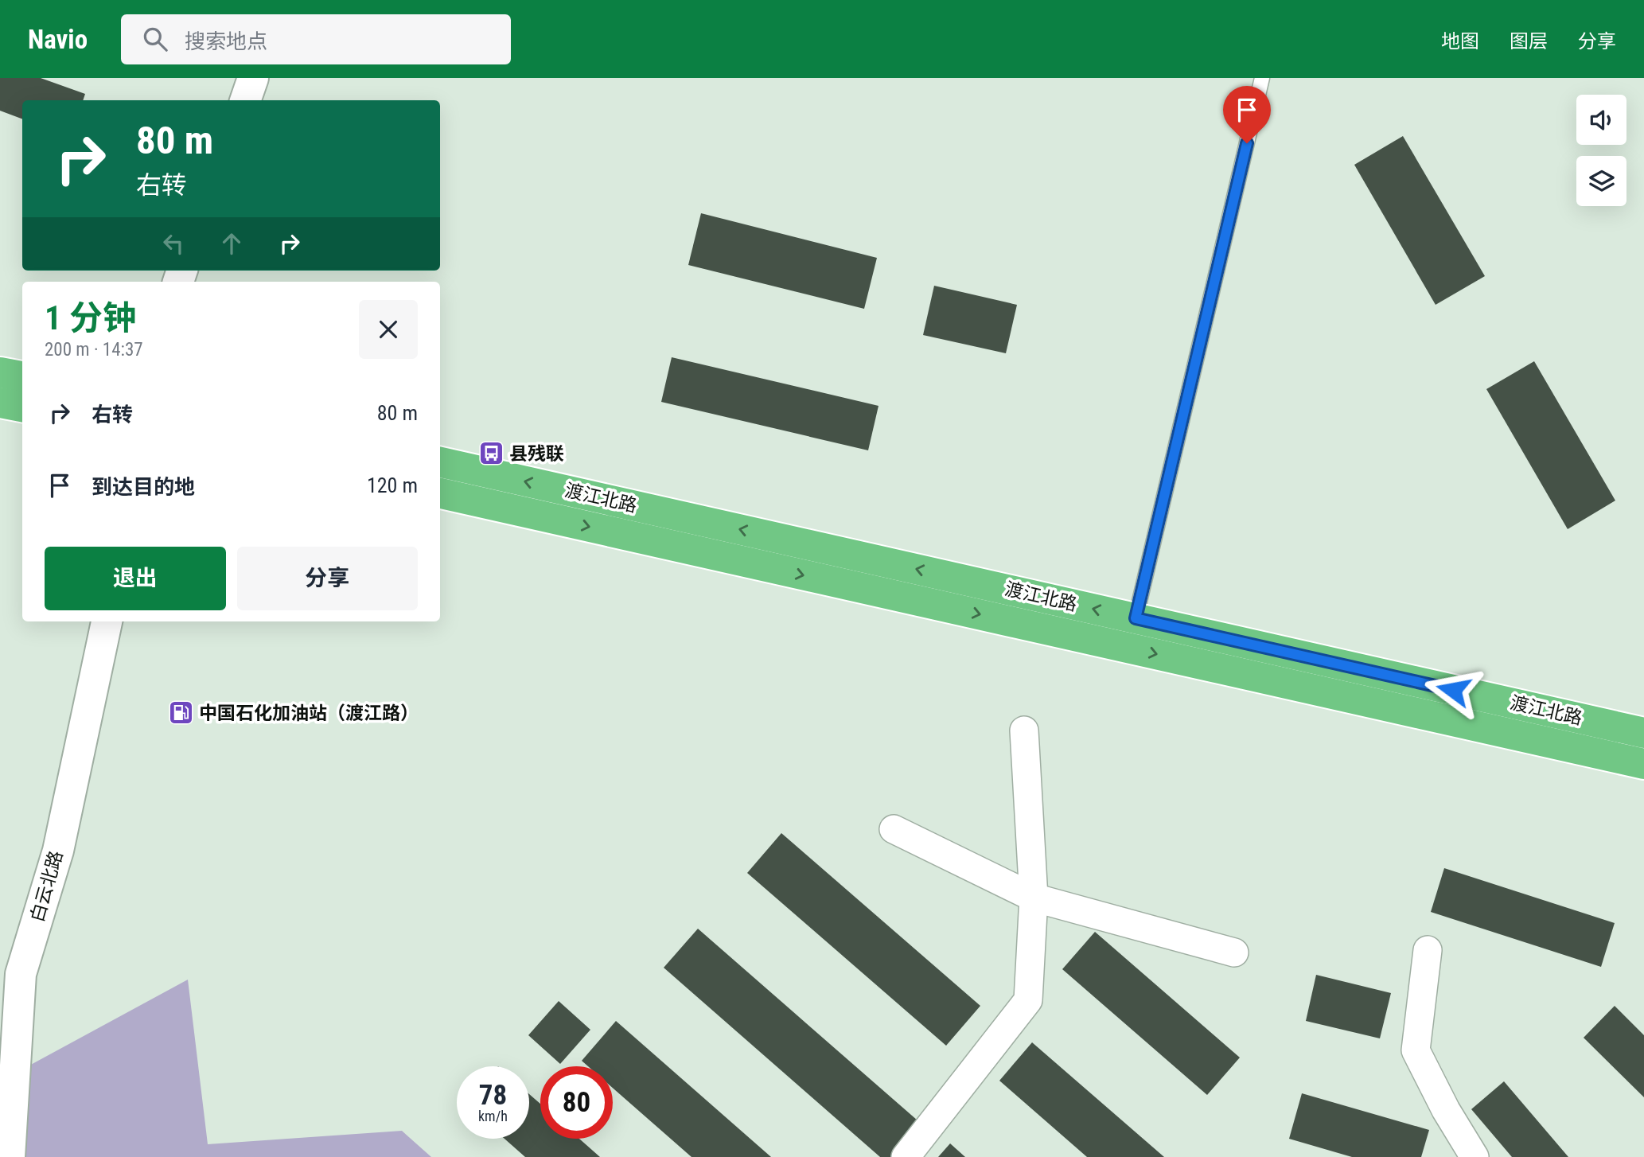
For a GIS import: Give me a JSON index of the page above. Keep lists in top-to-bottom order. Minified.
{"streets":{"highway":["渡江北路"],"street":["白云北路"]},"places":{"bus stop":["县残联"],"fuel station":["中国石化加油站（渡江路）"]},"page":{"header":"Navio","search":"搜索地点","nav":["地图","图层","分享"],"turn":["80 m","右转"],"heading":["1 分钟","200 m · 14:37"],"list":[{"name":"右转","value":"80 m"},{"name":"到达目的地","value":"120 m"}],"buttons":["退出","分享"],"speed":"78 km/h","limit":"80"}}
